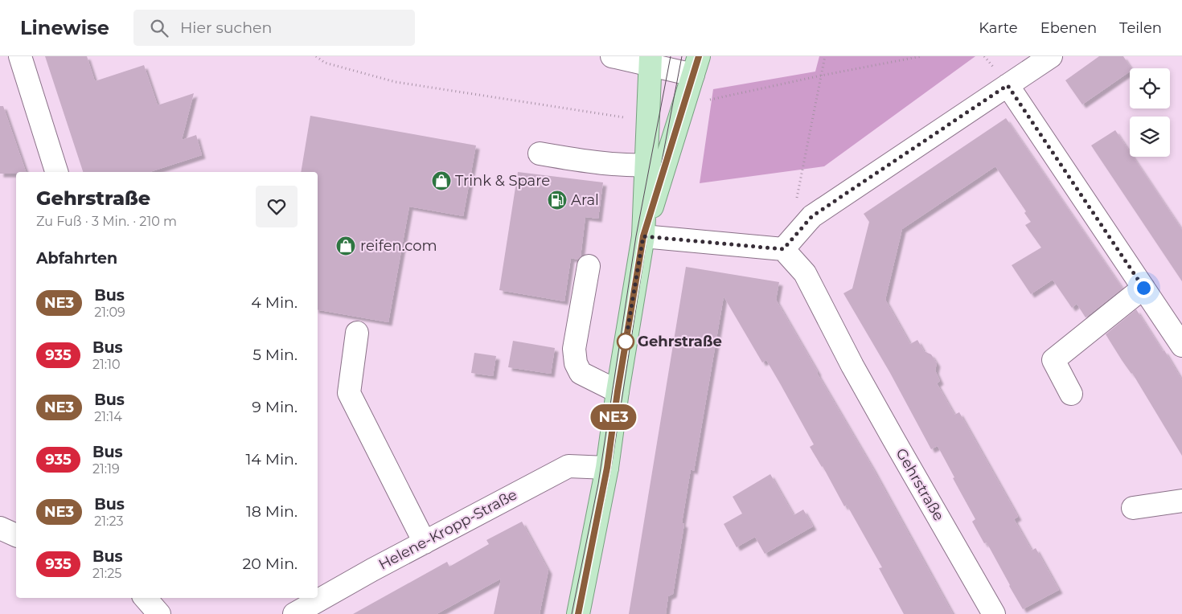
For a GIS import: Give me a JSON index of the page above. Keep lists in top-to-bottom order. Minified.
{"streets":{"street":["Gehrstraße","Helene-Kropp-Straße"]},"places":{"shop":["Trink & Spare","reifen.com"],"fuel station":["Aral"],"other":["Gehrstraße"]},"lines":["bus line NE3"],"page":{"header":"Linewise","search":"Hier suchen","nav":["Karte","Ebenen","Teilen"],"on_map":"NE3","heading":[["Gehrstraße","Zu Fuß · 3 Min. · 210 m"],"Abfahrten"],"list":[{"mark":"NE3","name":"Bus","note":"21:09","value":"4 Min."},{"mark":"935","name":"Bus","note":"21:10","value":"5 Min."},{"mark":"NE3","name":"Bus","note":"21:14","value":"9 Min."},{"mark":"935","name":"Bus","note":"21:19","value":"14 Min."},{"mark":"NE3","name":"Bus","note":"21:23","value":"18 Min."},{"mark":"935","name":"Bus","note":"21:25","value":"20 Min."}]}}
